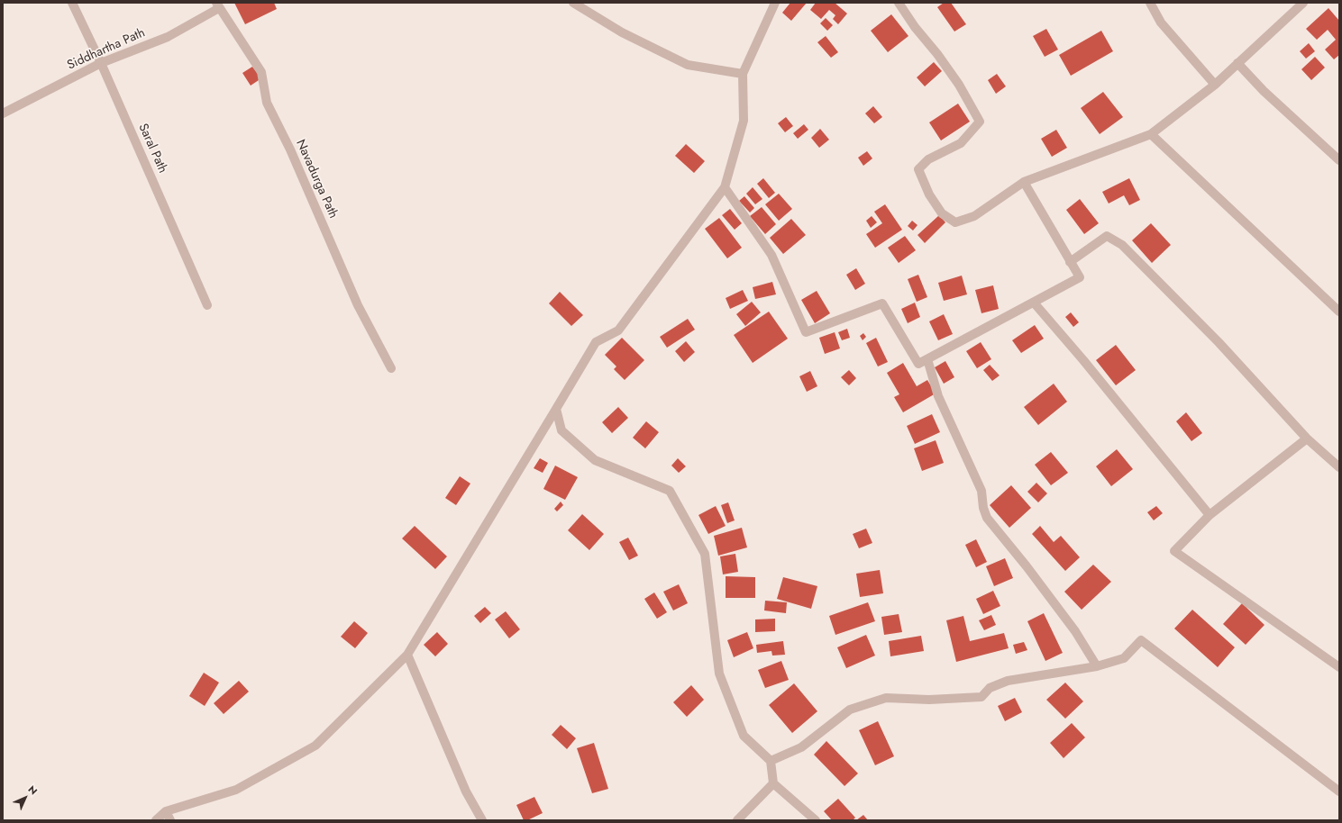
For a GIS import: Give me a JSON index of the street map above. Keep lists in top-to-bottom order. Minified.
{"streets":{"street":["Siddhartha Path","Saral Path","Navadurga Path"]},"crossings":[["Siddhartha Path","Saral Path"],["Siddhartha Path","Navadurga Path"]],"north":"top right"}
